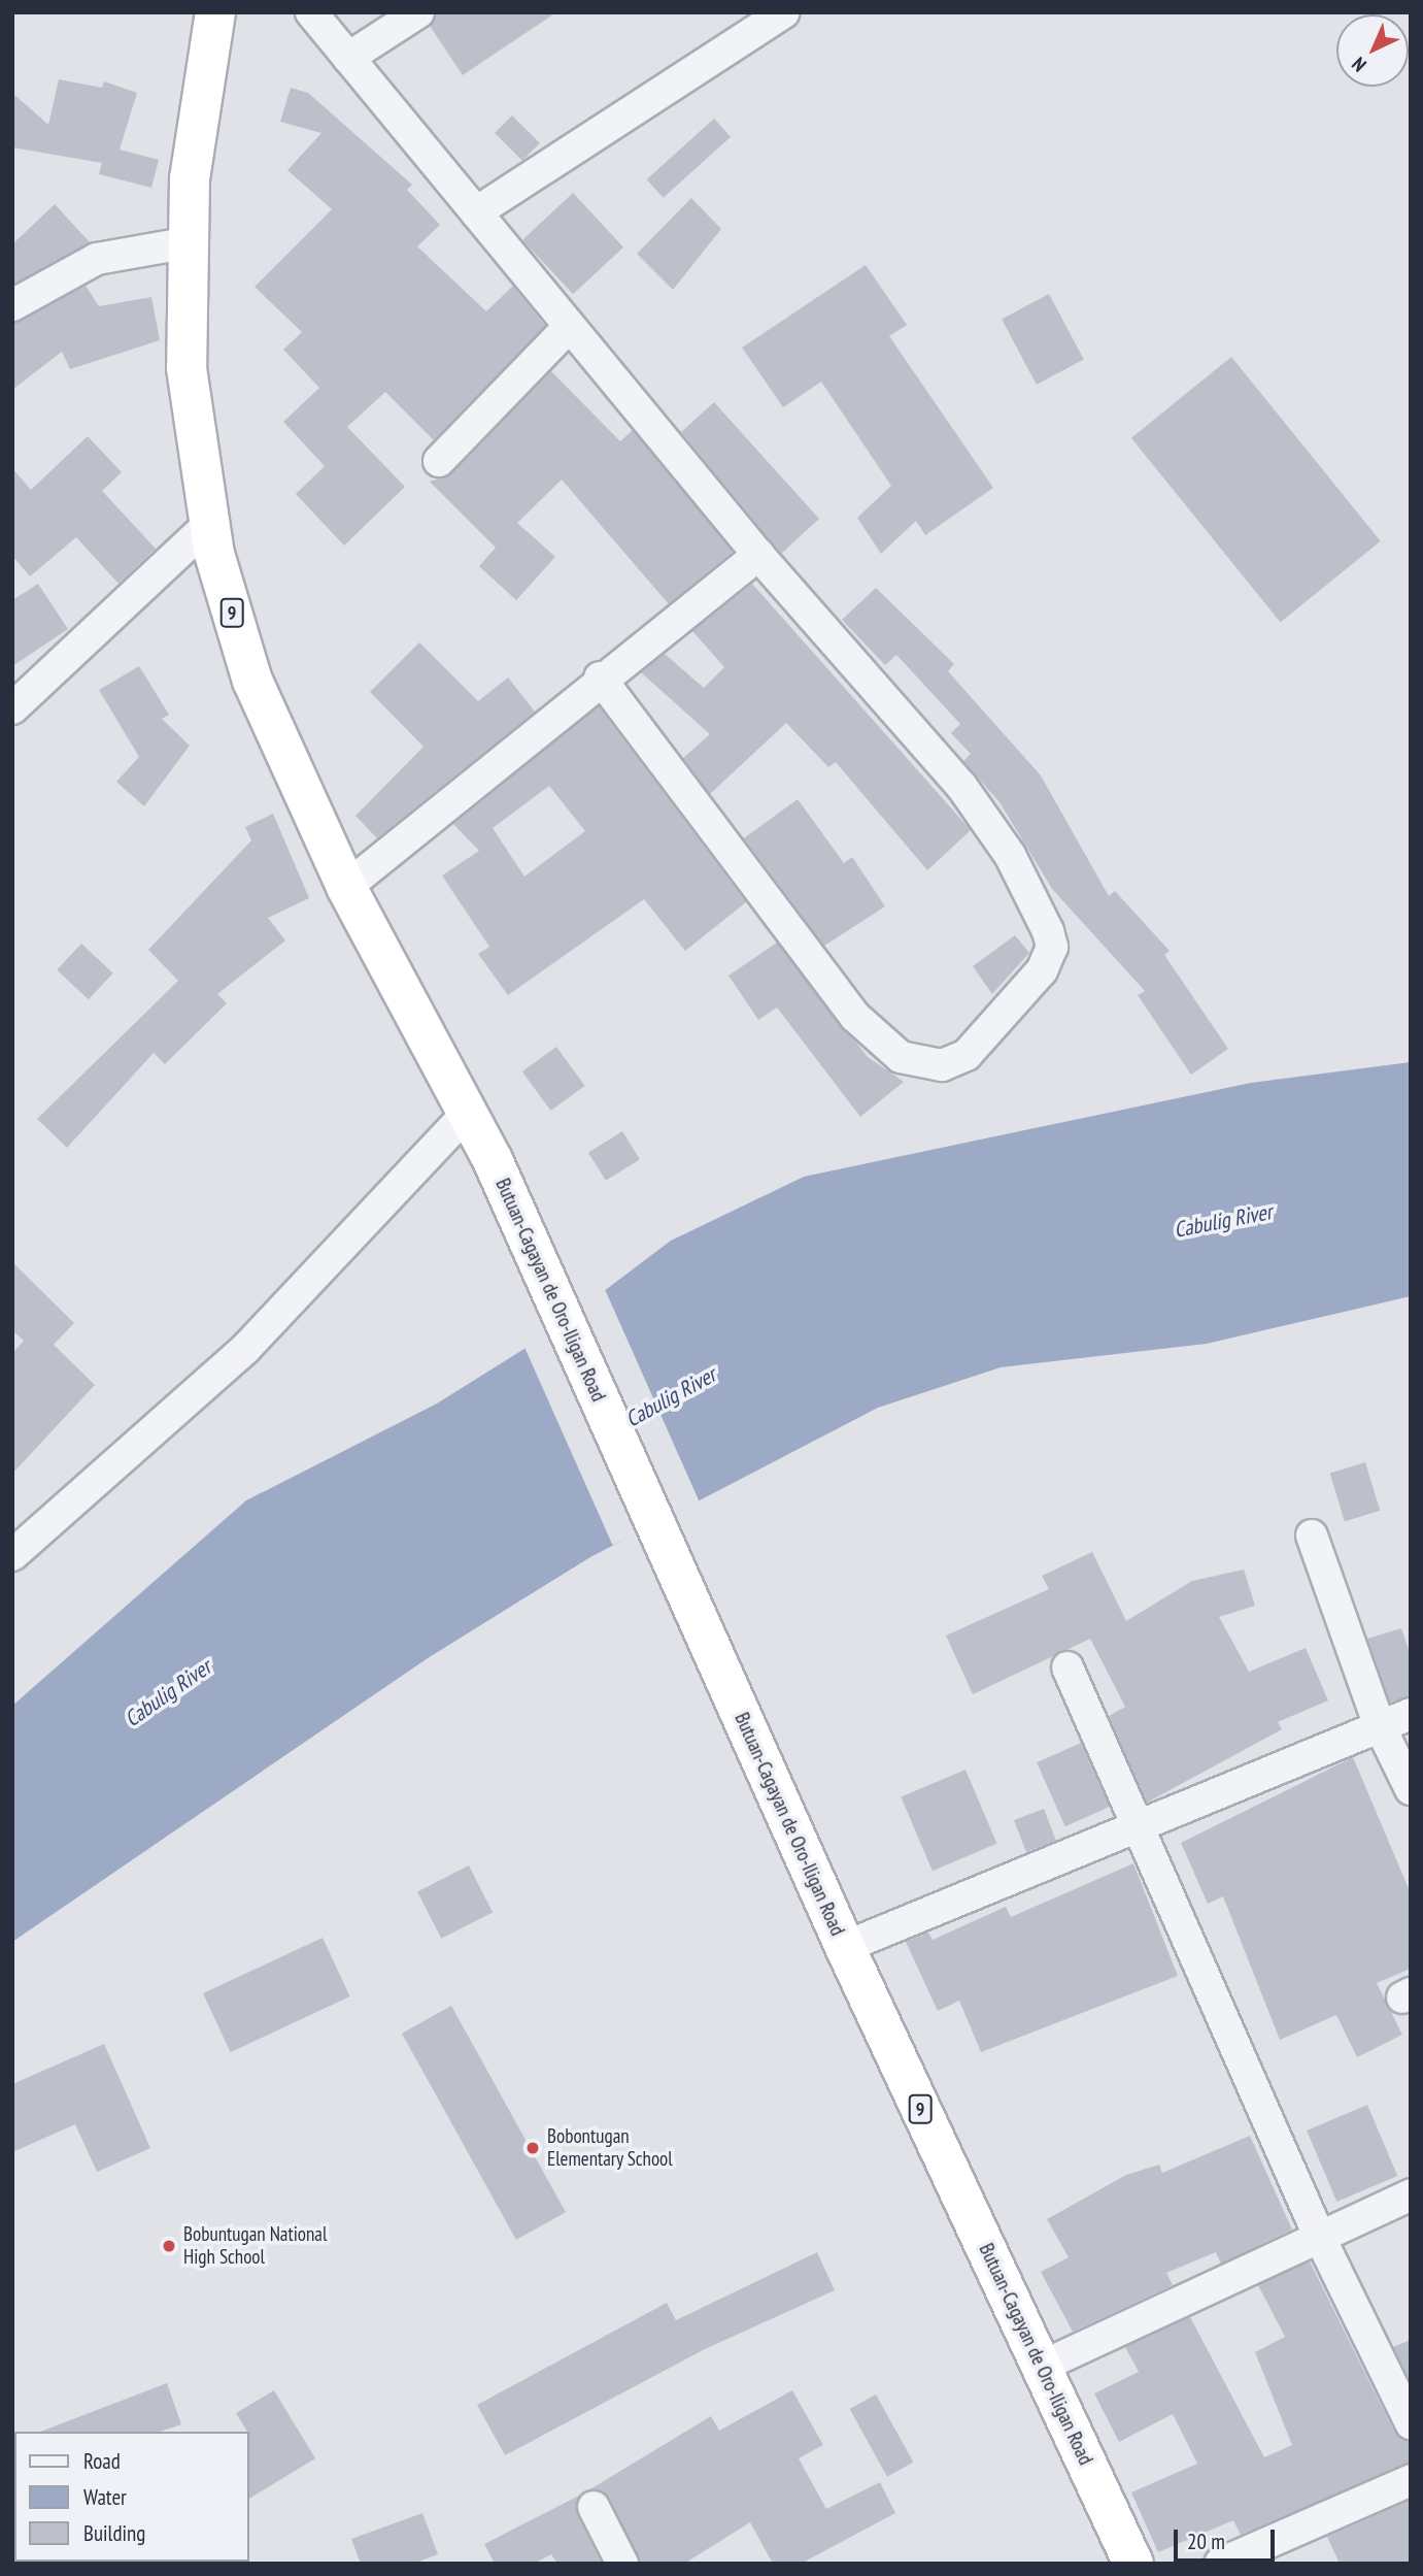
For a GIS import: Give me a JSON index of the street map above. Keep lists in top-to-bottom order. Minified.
{"streets":{"highway":["9","Butuan-Cagayan de Oro-Iligan Road"]},"water":["Cabulig River"],"places":["Bobontugan Elementary School","Bobuntugan National High School"],"legend":["Road","Water","Building"],"scale_bar":"20 m","north":"bottom left"}
